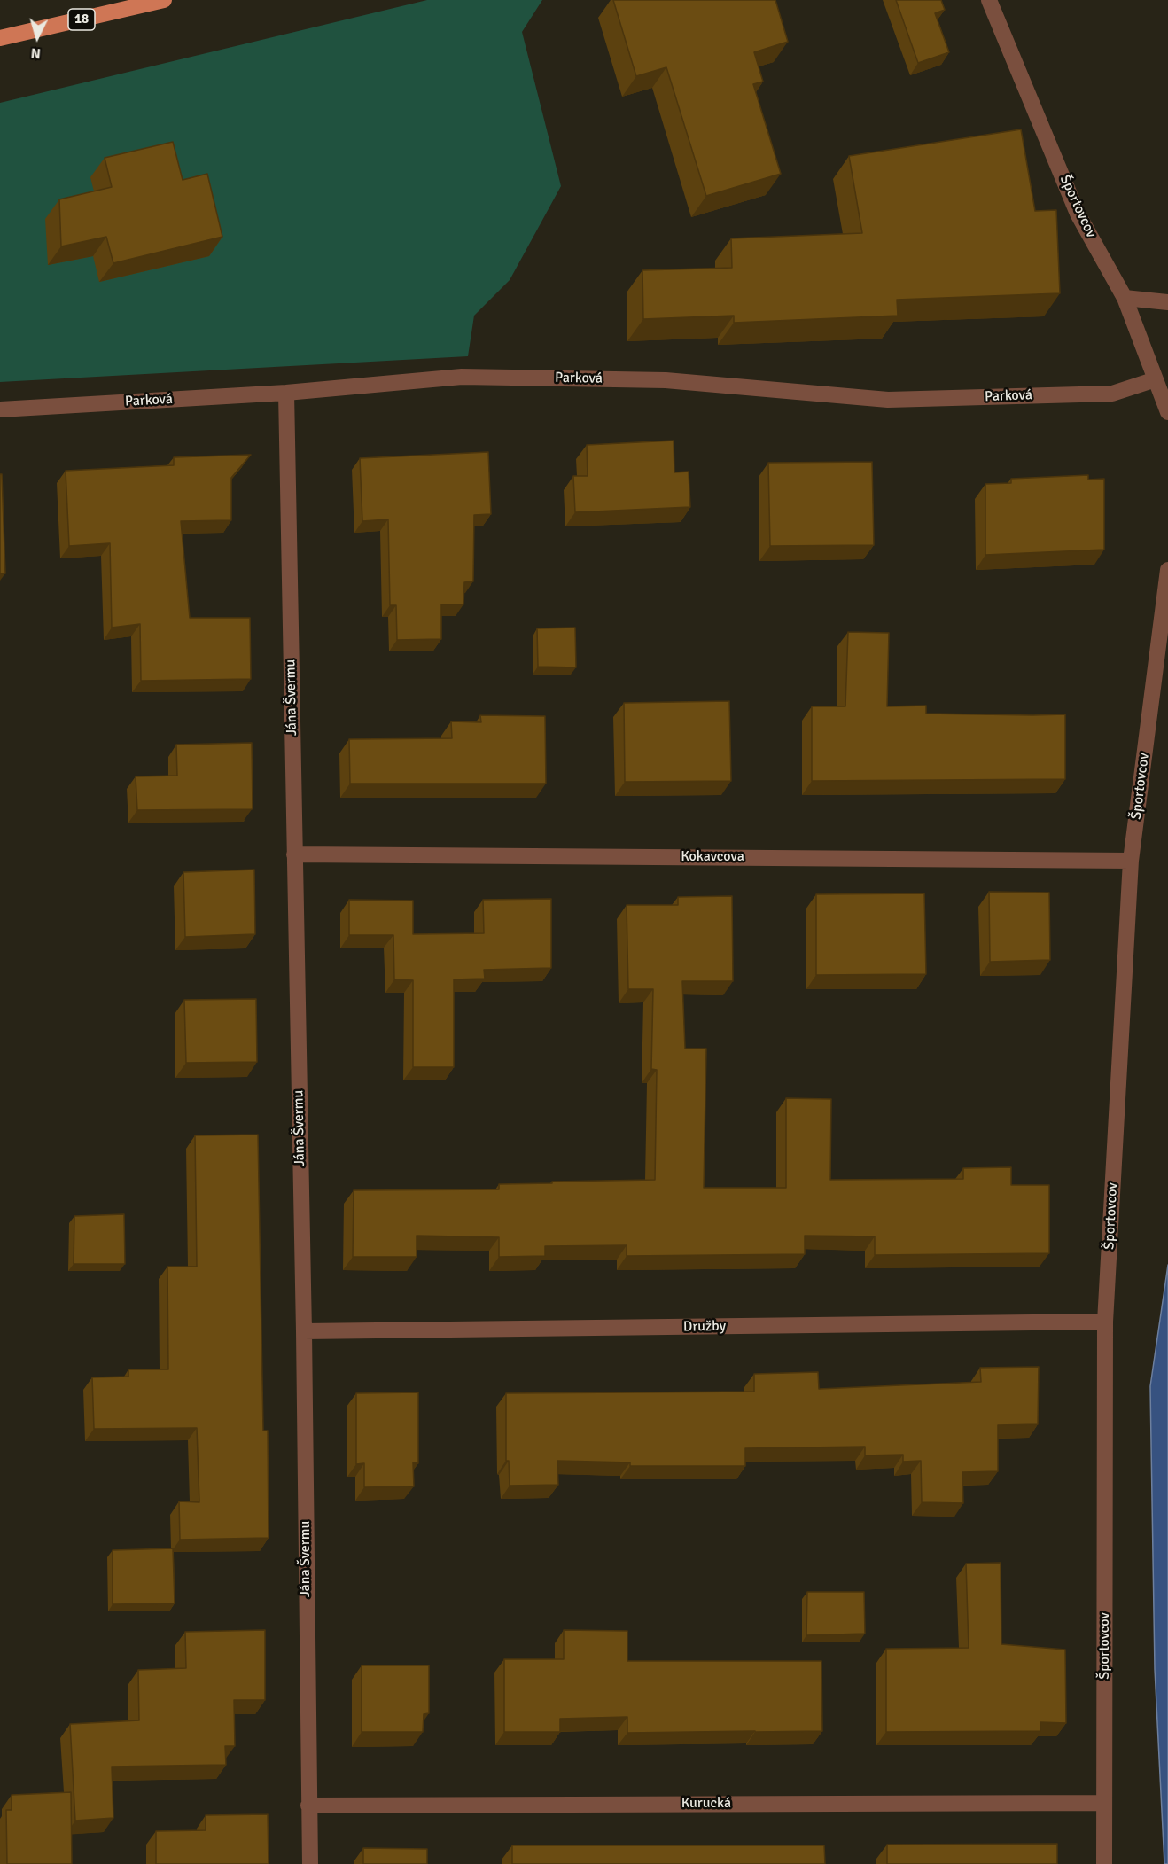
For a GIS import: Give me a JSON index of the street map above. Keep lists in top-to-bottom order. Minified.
{"streets":{"main road":["18"],"street":["Športovcov","Parková","Jána Švermu","Kokavcova","Družby","Kurucká"]},"crossings":[["Športovcov","Parková"],["Športovcov","Kokavcova"],["Športovcov","Družby"],["Športovcov","Kurucká"],["Parková","Jána Švermu"],["Jána Švermu","Kokavcova"],["Jána Švermu","Družby"],["Jána Švermu","Kurucká"]],"north":"bottom"}
